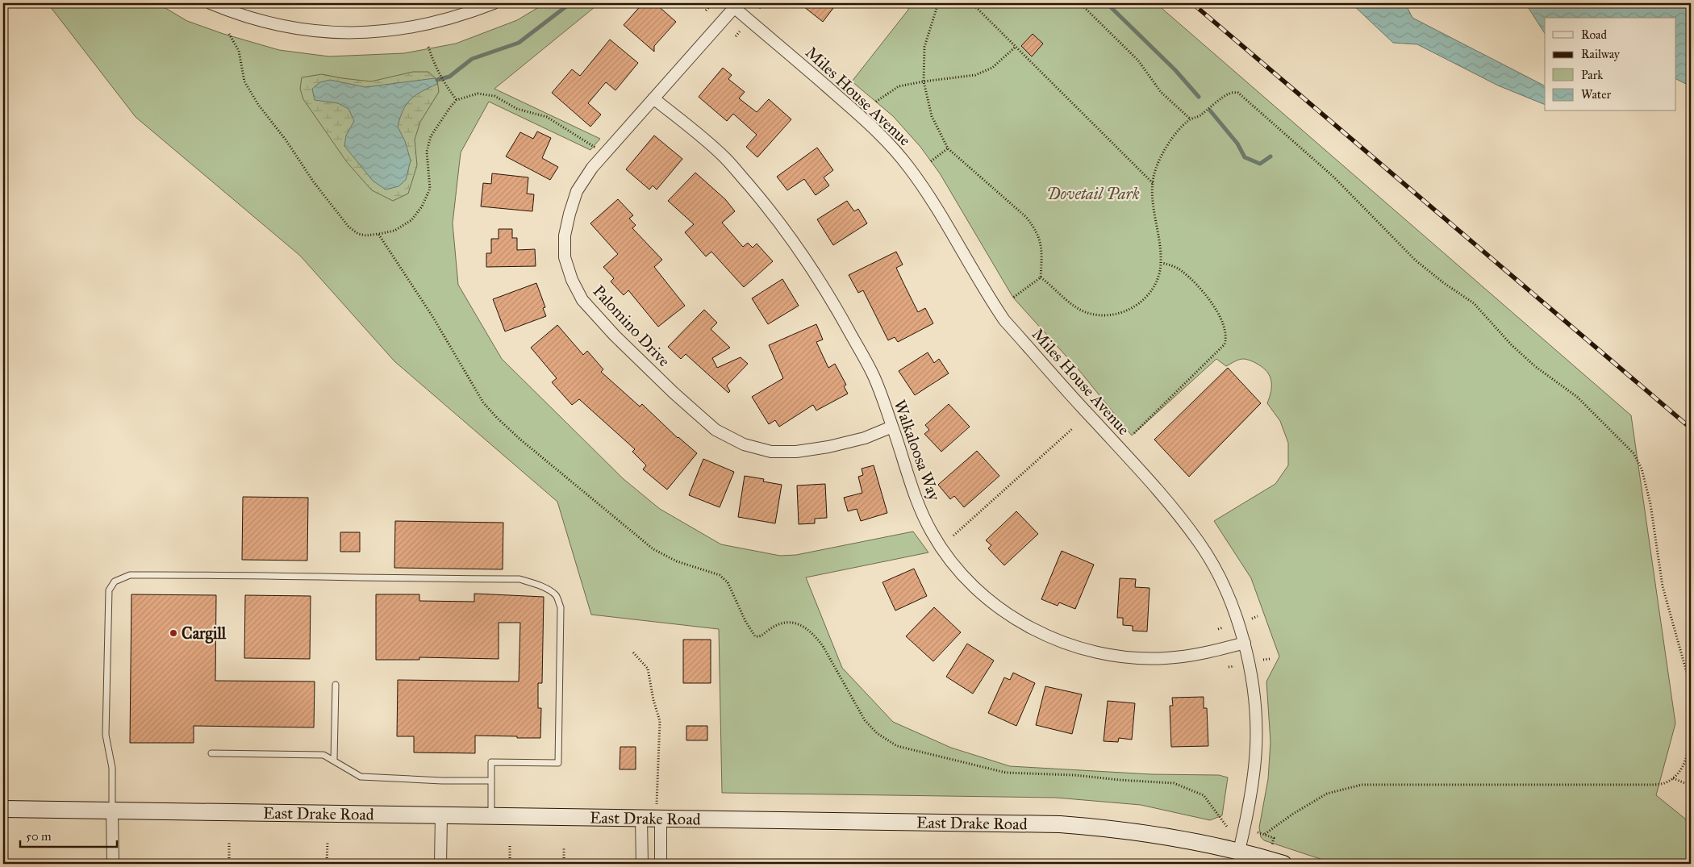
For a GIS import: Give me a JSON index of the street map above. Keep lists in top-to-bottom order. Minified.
{"streets":{"main road":["East Drake Road"],"street":["Miles House Avenue","Palomino Drive","Walkaloosa Way"]},"crossings":[["Miles House Avenue","Palomino Drive"],["Miles House Avenue","Walkaloosa Way"],["Miles House Avenue","East Drake Road"],["Palomino Drive","Walkaloosa Way"]],"parks":["Dovetail Park"],"places":["Cargill"],"legend":["Road","Railway","Park","Water"],"scale_bar":"50 m"}
